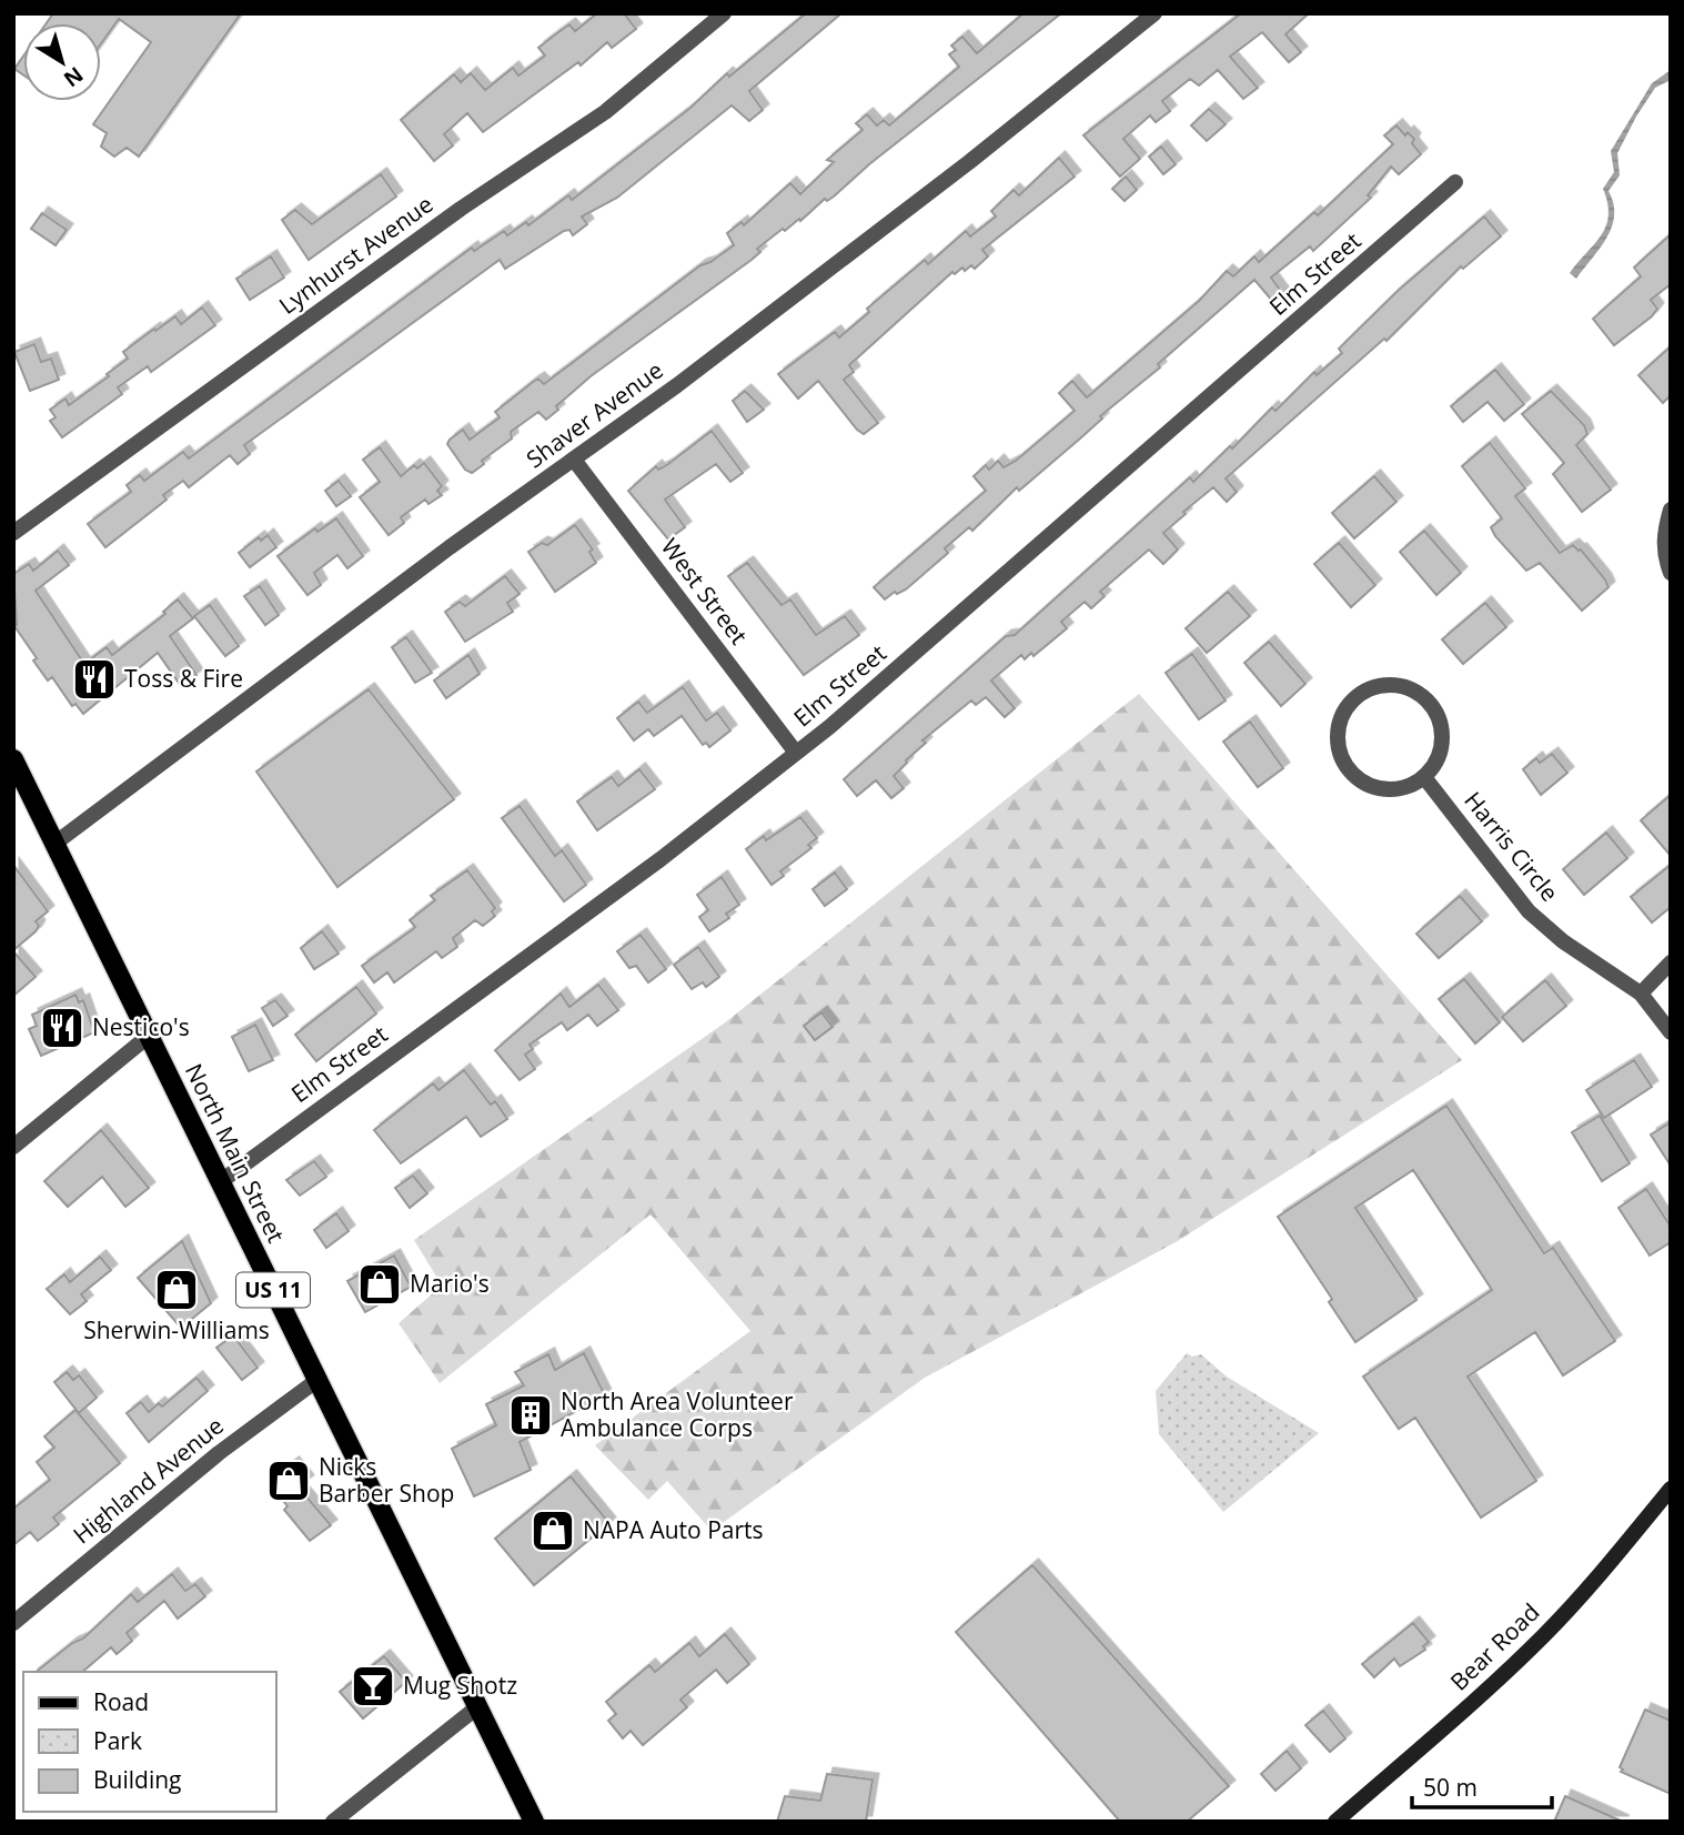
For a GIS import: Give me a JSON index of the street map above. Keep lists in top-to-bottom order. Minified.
{"streets":{"main road":["North Main Street","US 11","Bear Road"],"street":["Lynhurst Avenue","Elm Street","Shaver Avenue","West Street","Harris Circle","Highland Avenue"]},"crossings":[["Elm Street","West Street"],["Elm Street","North Main Street"],["Shaver Avenue","West Street"],["Shaver Avenue","North Main Street"],["North Main Street","Highland Avenue"]],"places":{"restaurant":["Toss & Fire","Nestico's"],"shop":["Mario's","Sherwin-Williams","Nicks Barber Shop","NAPA Auto Parts"],"building":["North Area Volunteer Ambulance Corps"],"bar":["Mug Shotz"]},"legend":["Road","Park","Building"],"scale_bar":"50 m","north":"bottom right"}
